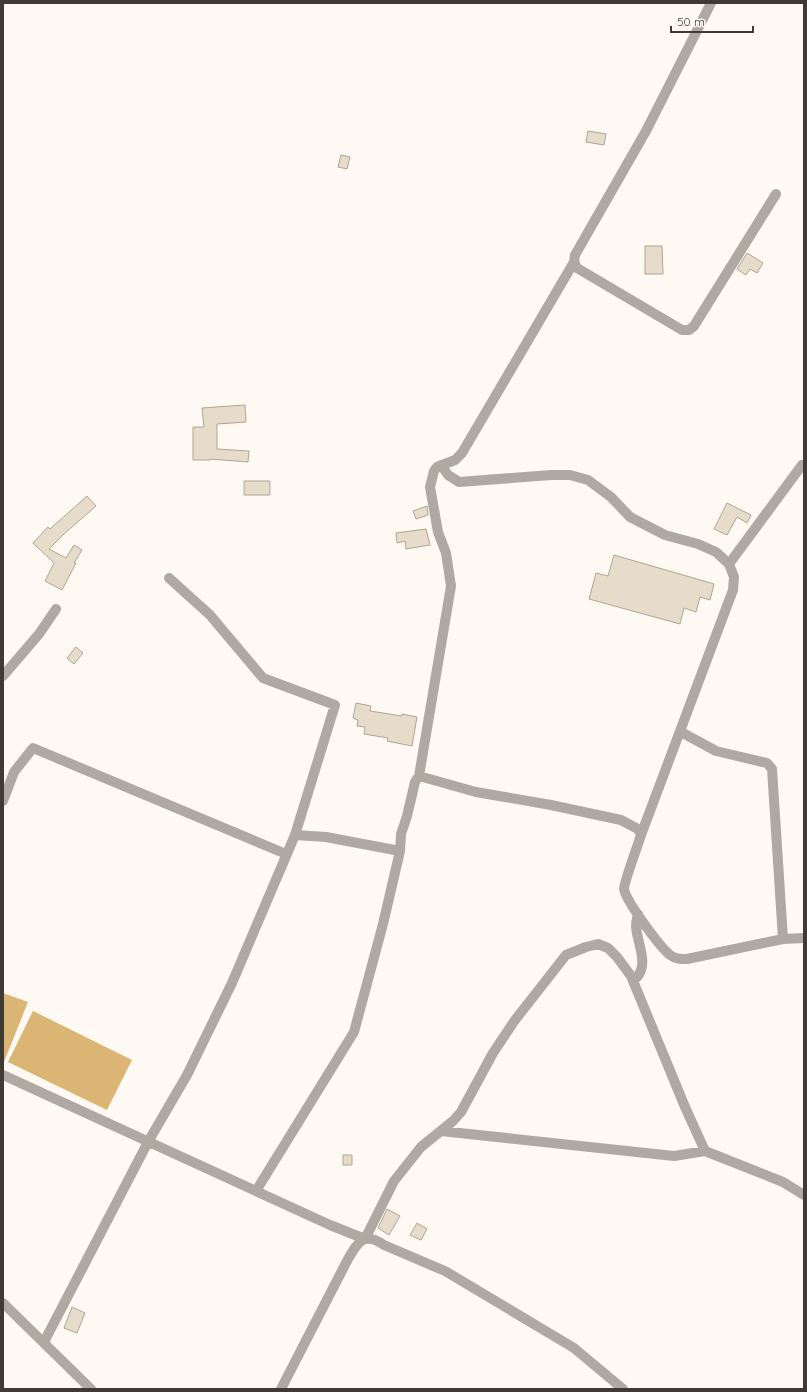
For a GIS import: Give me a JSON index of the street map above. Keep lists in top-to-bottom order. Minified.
{"scale_bar":"50 m"}
